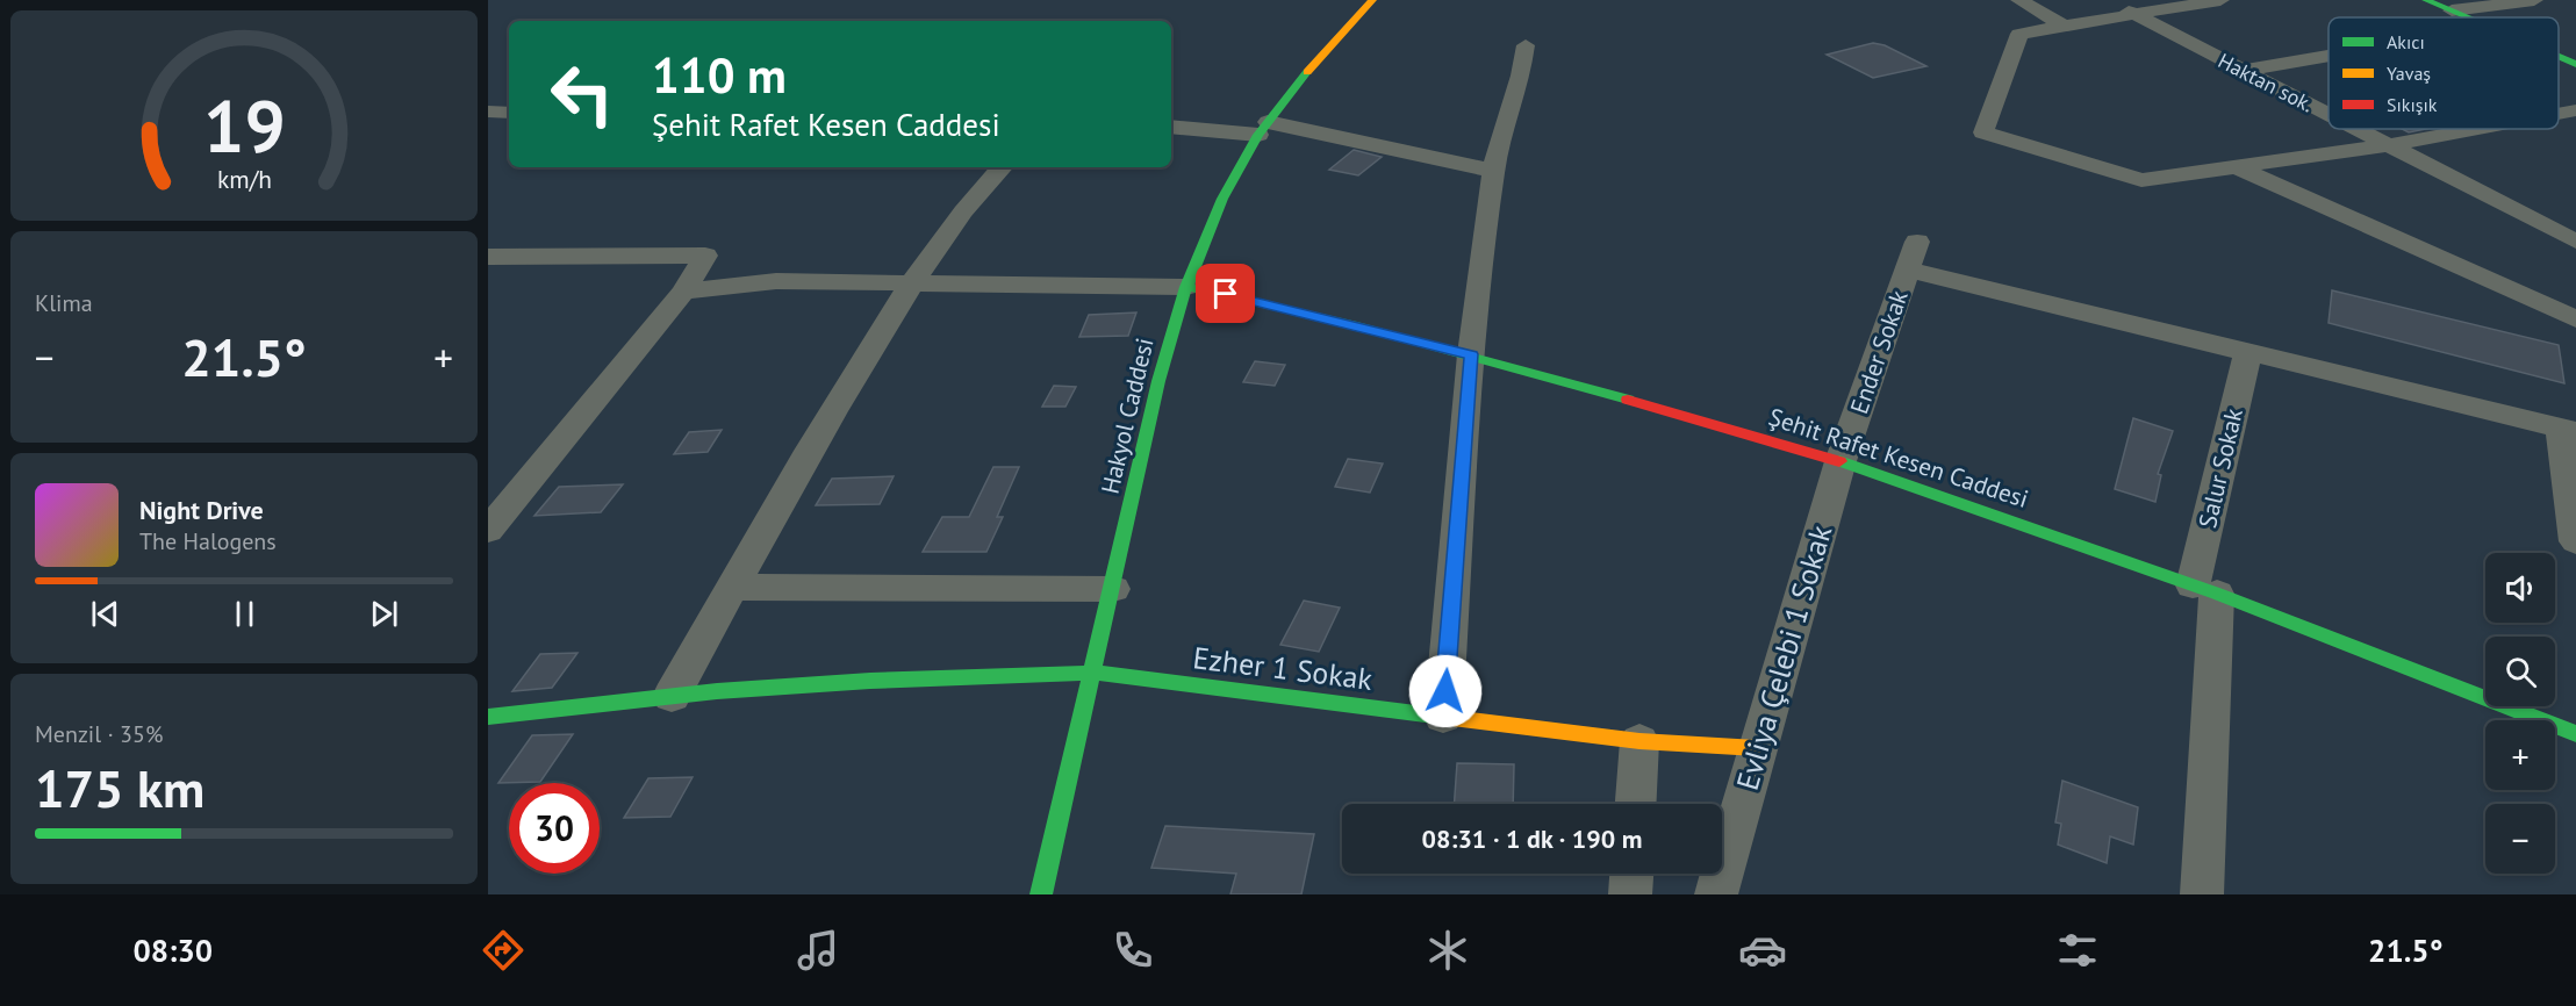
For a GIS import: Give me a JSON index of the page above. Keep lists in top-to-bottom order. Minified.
{"streets":{"street":["Haktan sok.","Ender Sokak","Hakyol Caddesi","Şehit Rafet Kesen Caddesi","Salur Sokak","Evliya Çelebi 1 Sokak","Ezher 1 Sokak"]},"crossings":[["Ender Sokak","Şehit Rafet Kesen Caddesi"],["Ender Sokak","Evliya Çelebi 1 Sokak"],["Hakyol Caddesi","Şehit Rafet Kesen Caddesi"],["Hakyol Caddesi","Ezher 1 Sokak"],["Şehit Rafet Kesen Caddesi","Salur Sokak"],["Şehit Rafet Kesen Caddesi","Evliya Çelebi 1 Sokak"],["Evliya Çelebi 1 Sokak","Ezher 1 Sokak"]],"legend":["Akıcı","Yavaş","Sıkışık"],"page":{"turn":["110 m","Şehit Rafet Kesen Caddesi"],"tile":["Klima",["Menzil · 35%","175 km"]],"heat":["−","21.5°","+"],"song":["Night Drive","The Halogens"],"map_buttons":["+","−"],"limit":"30","trip":"08:31 · 1 dk · 190 m","tabs":["08:30","21.5°"],"gauge":["19","km/h"]}}
